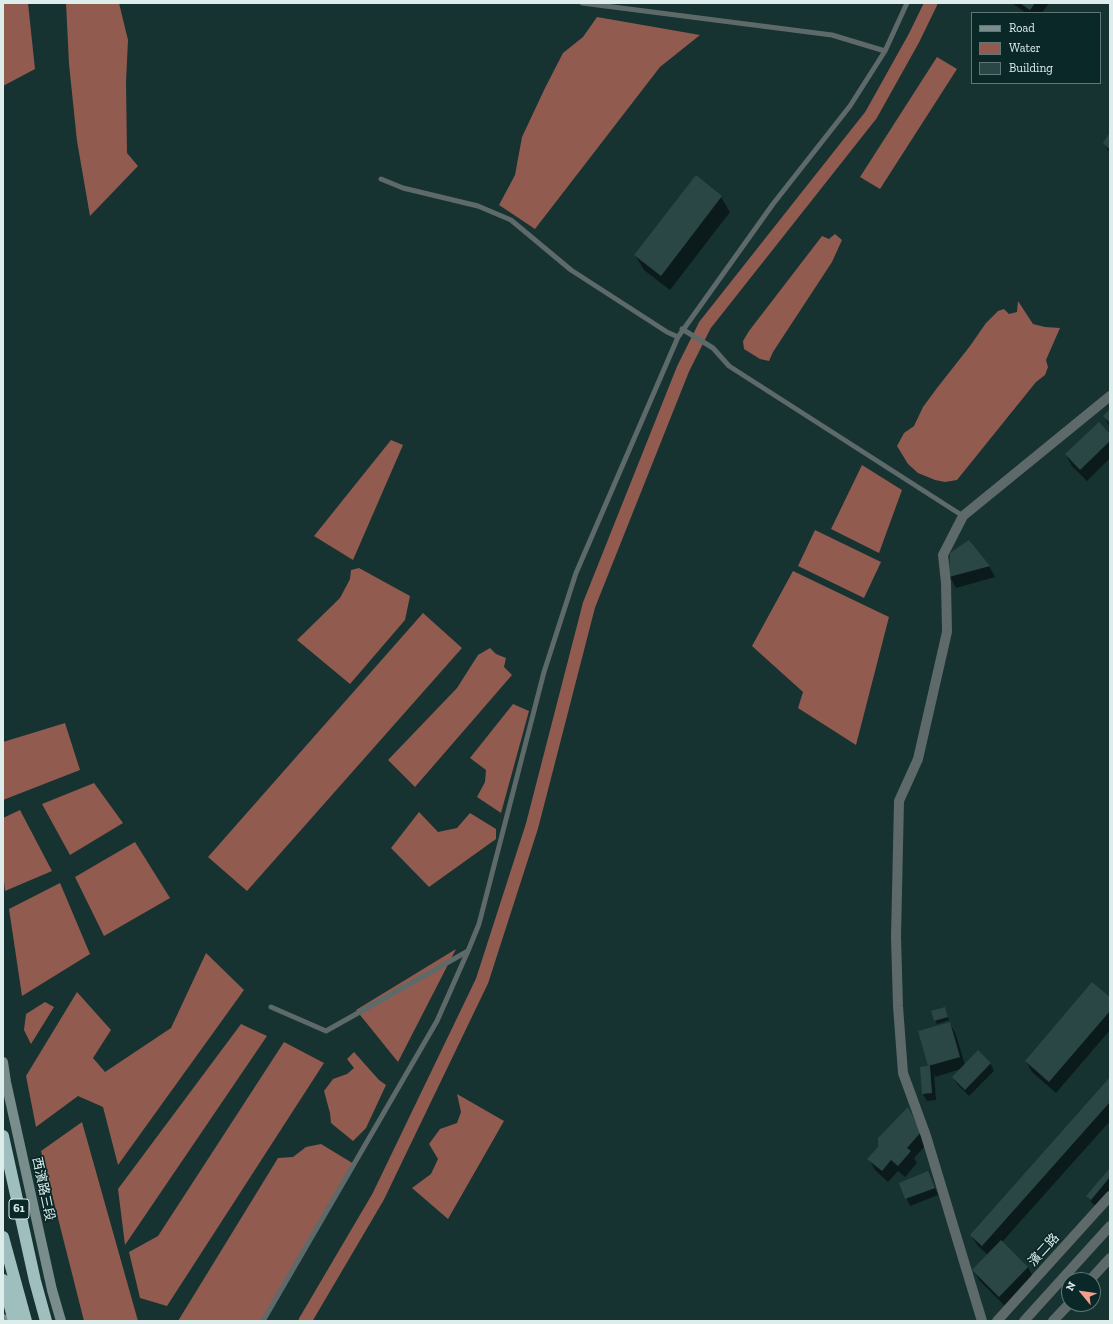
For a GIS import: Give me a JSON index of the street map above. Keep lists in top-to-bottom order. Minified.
{"streets":{"highway":["61"],"street":["西濱路三段","濱二路"]},"legend":["Road","Water","Building"],"north":"top left"}
